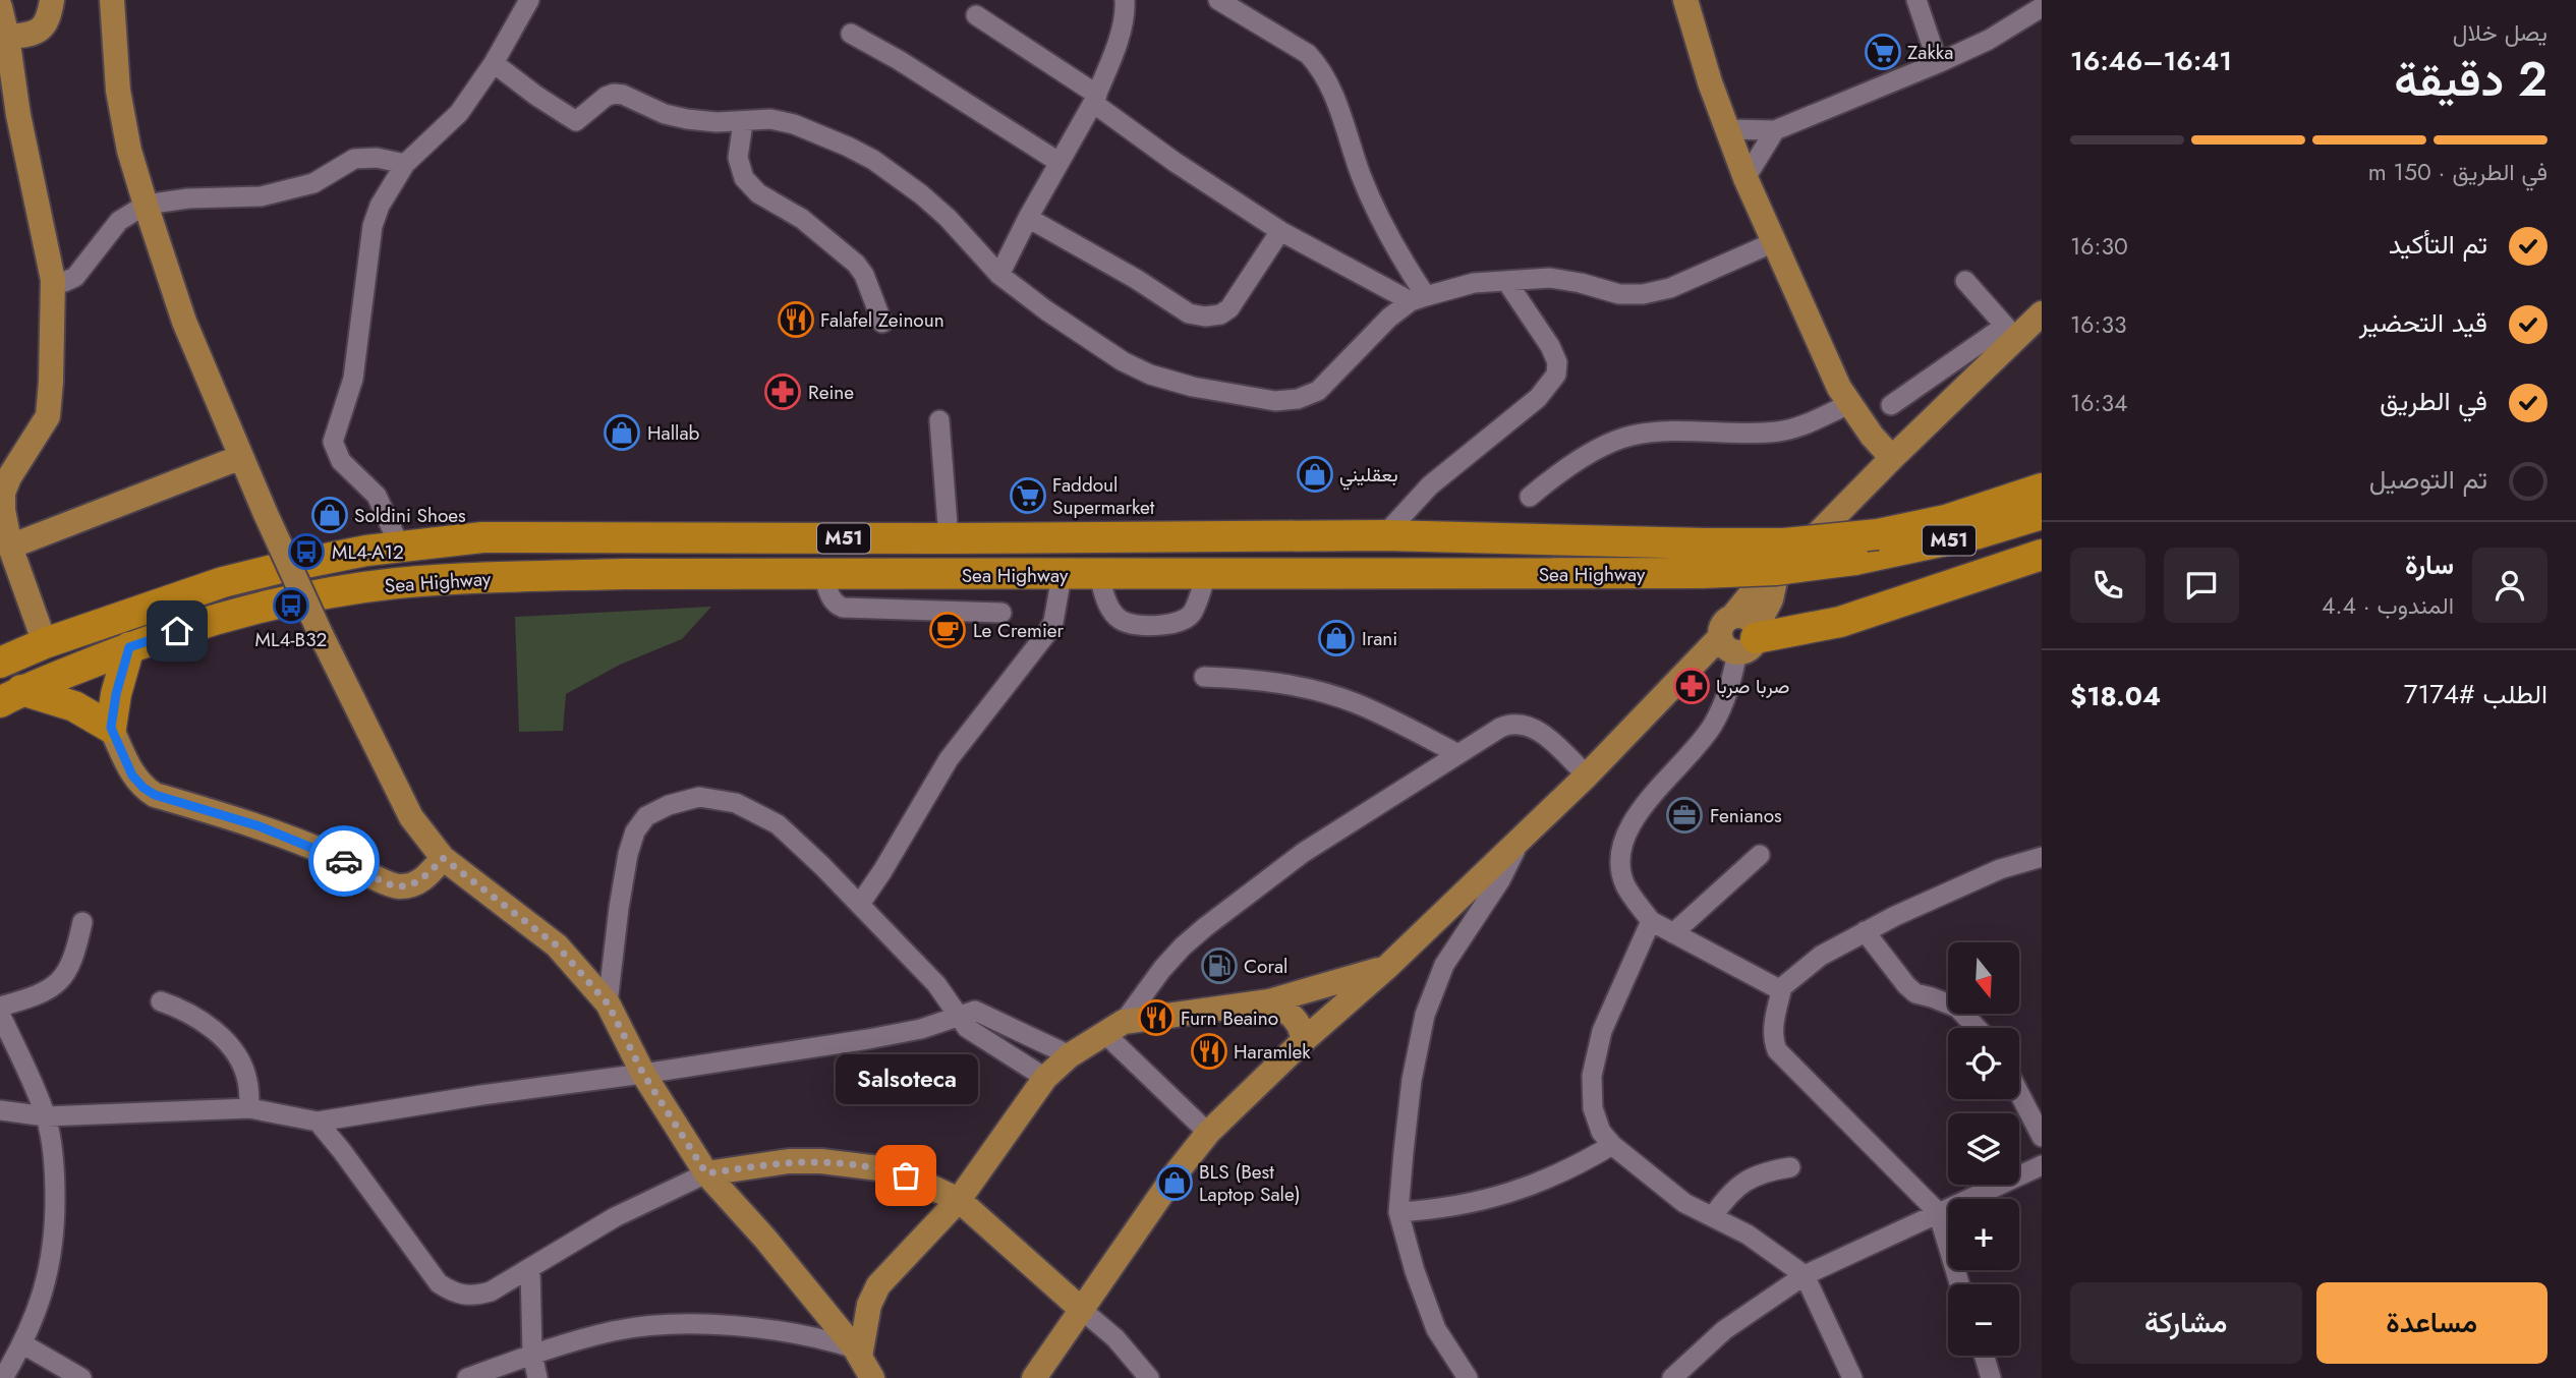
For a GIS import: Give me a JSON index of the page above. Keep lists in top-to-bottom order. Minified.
{"streets":{"highway":["M51","Sea Highway"]},"places":{"supermarket":["Zakka","Faddoul Supermarket"],"restaurant":["Falafel Zeinoun","Furn Beaino","Haramlek"],"pharmacy":["Reine","صربا صربا"],"shop":["Hallab","بعقليني","Soldini Shoes","Irani","BLS (Best Laptop Sale)"],"bus stop":["ML4-A12","ML4-B32"],"cafe":["Le Cremier"],"office":["Fenianos"],"fuel station":["Coral"],"other":["Salsoteca"]},"north":"bottom","page":{"heading":["2 دقيقة","يصل خلال","16:41–16:46"],"panel":["سارة","المندوب · 4.4","الطلب #7174","$18.04"],"bar":"في الطريق · 150 m","list":[["تم التأكيد","16:30"],["قيد التحضير","16:33"],["في الطريق","16:34"],"تم التوصيل"],"map_buttons":["+","−"],"bubble":"Salsoteca","buttons":["مساعدة","مشاركة"]}}
